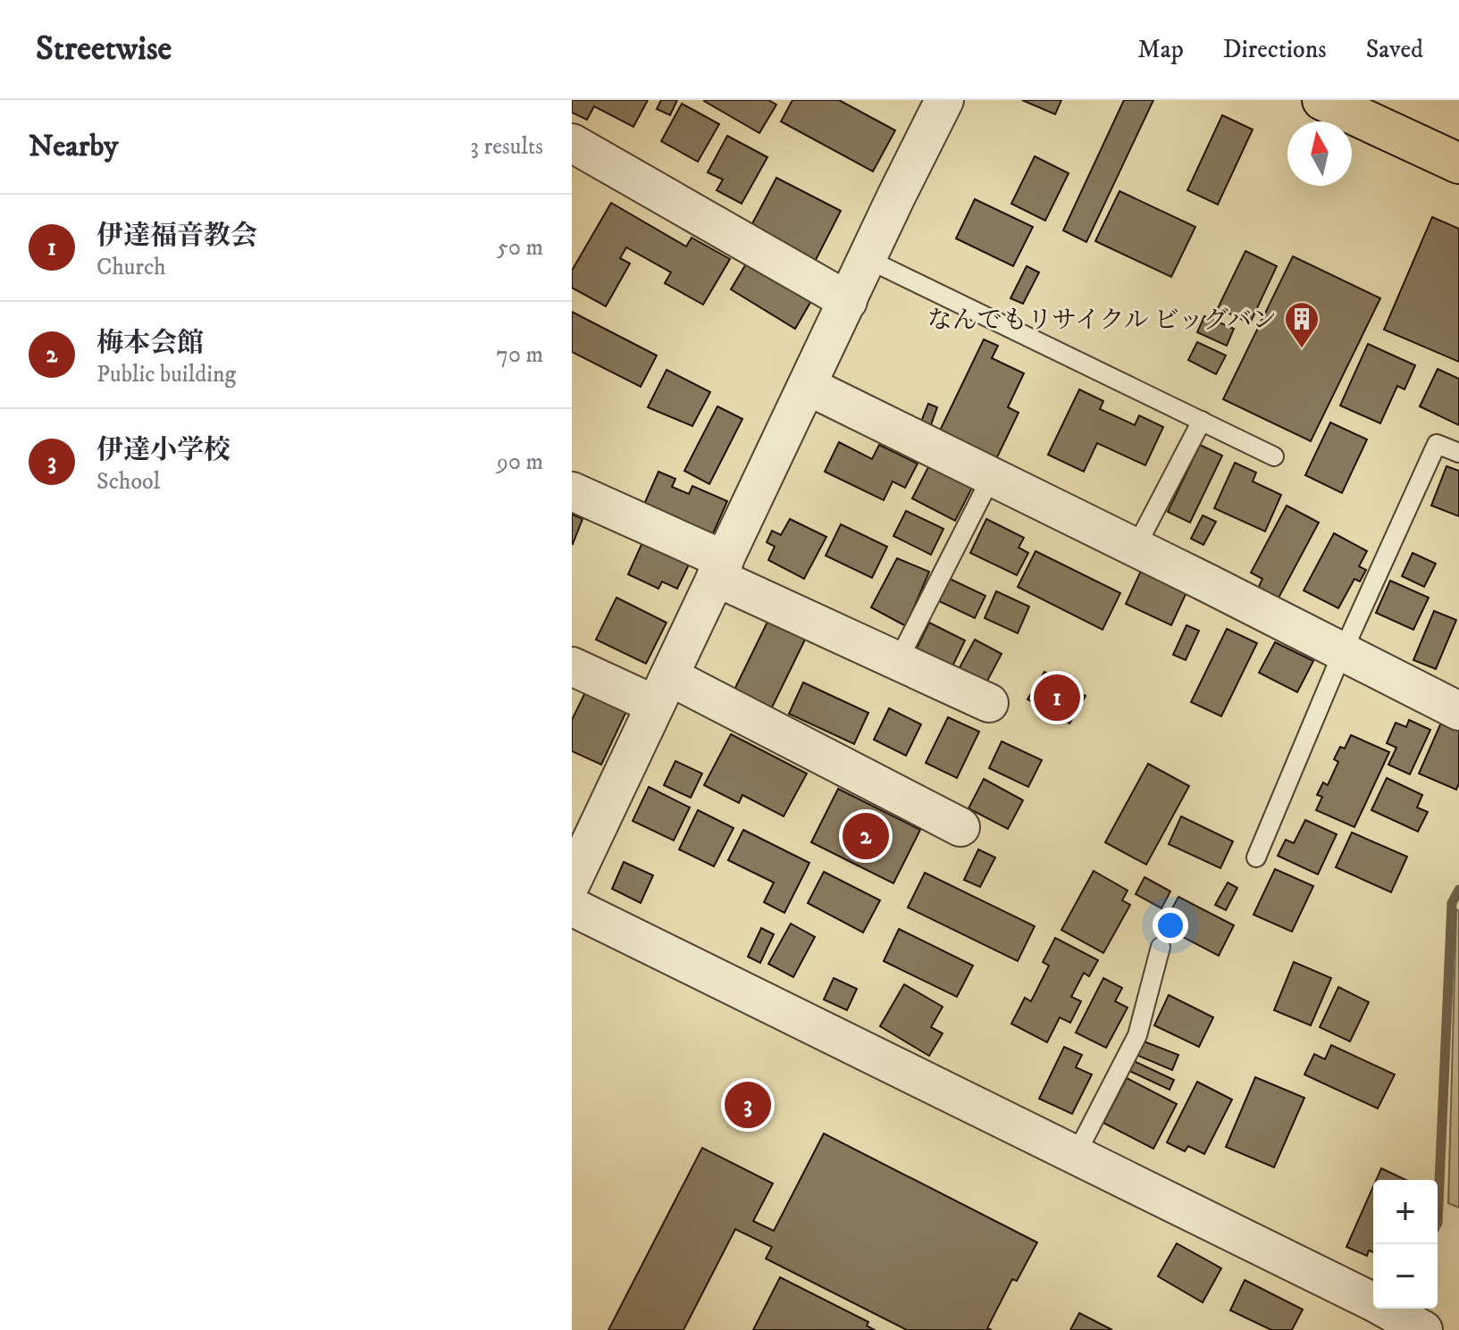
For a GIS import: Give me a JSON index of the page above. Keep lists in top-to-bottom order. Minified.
{"places":{"building":["なんでもリサイクル ビッグバン"]},"north":"top","page":{"header":"Streetwise","nav":["Map","Directions","Saved"],"heading":["Nearby","3 results"],"list":[{"mark":"1","name":"伊達福音教会","note":"Church","value":"50 m"},{"mark":"2","name":"梅本会館","note":"Public building","value":"70 m"},{"mark":"3","name":"伊達小学校","note":"School","value":"90 m"}],"pins":["1","2","3"],"map_buttons":["+","−"]}}
